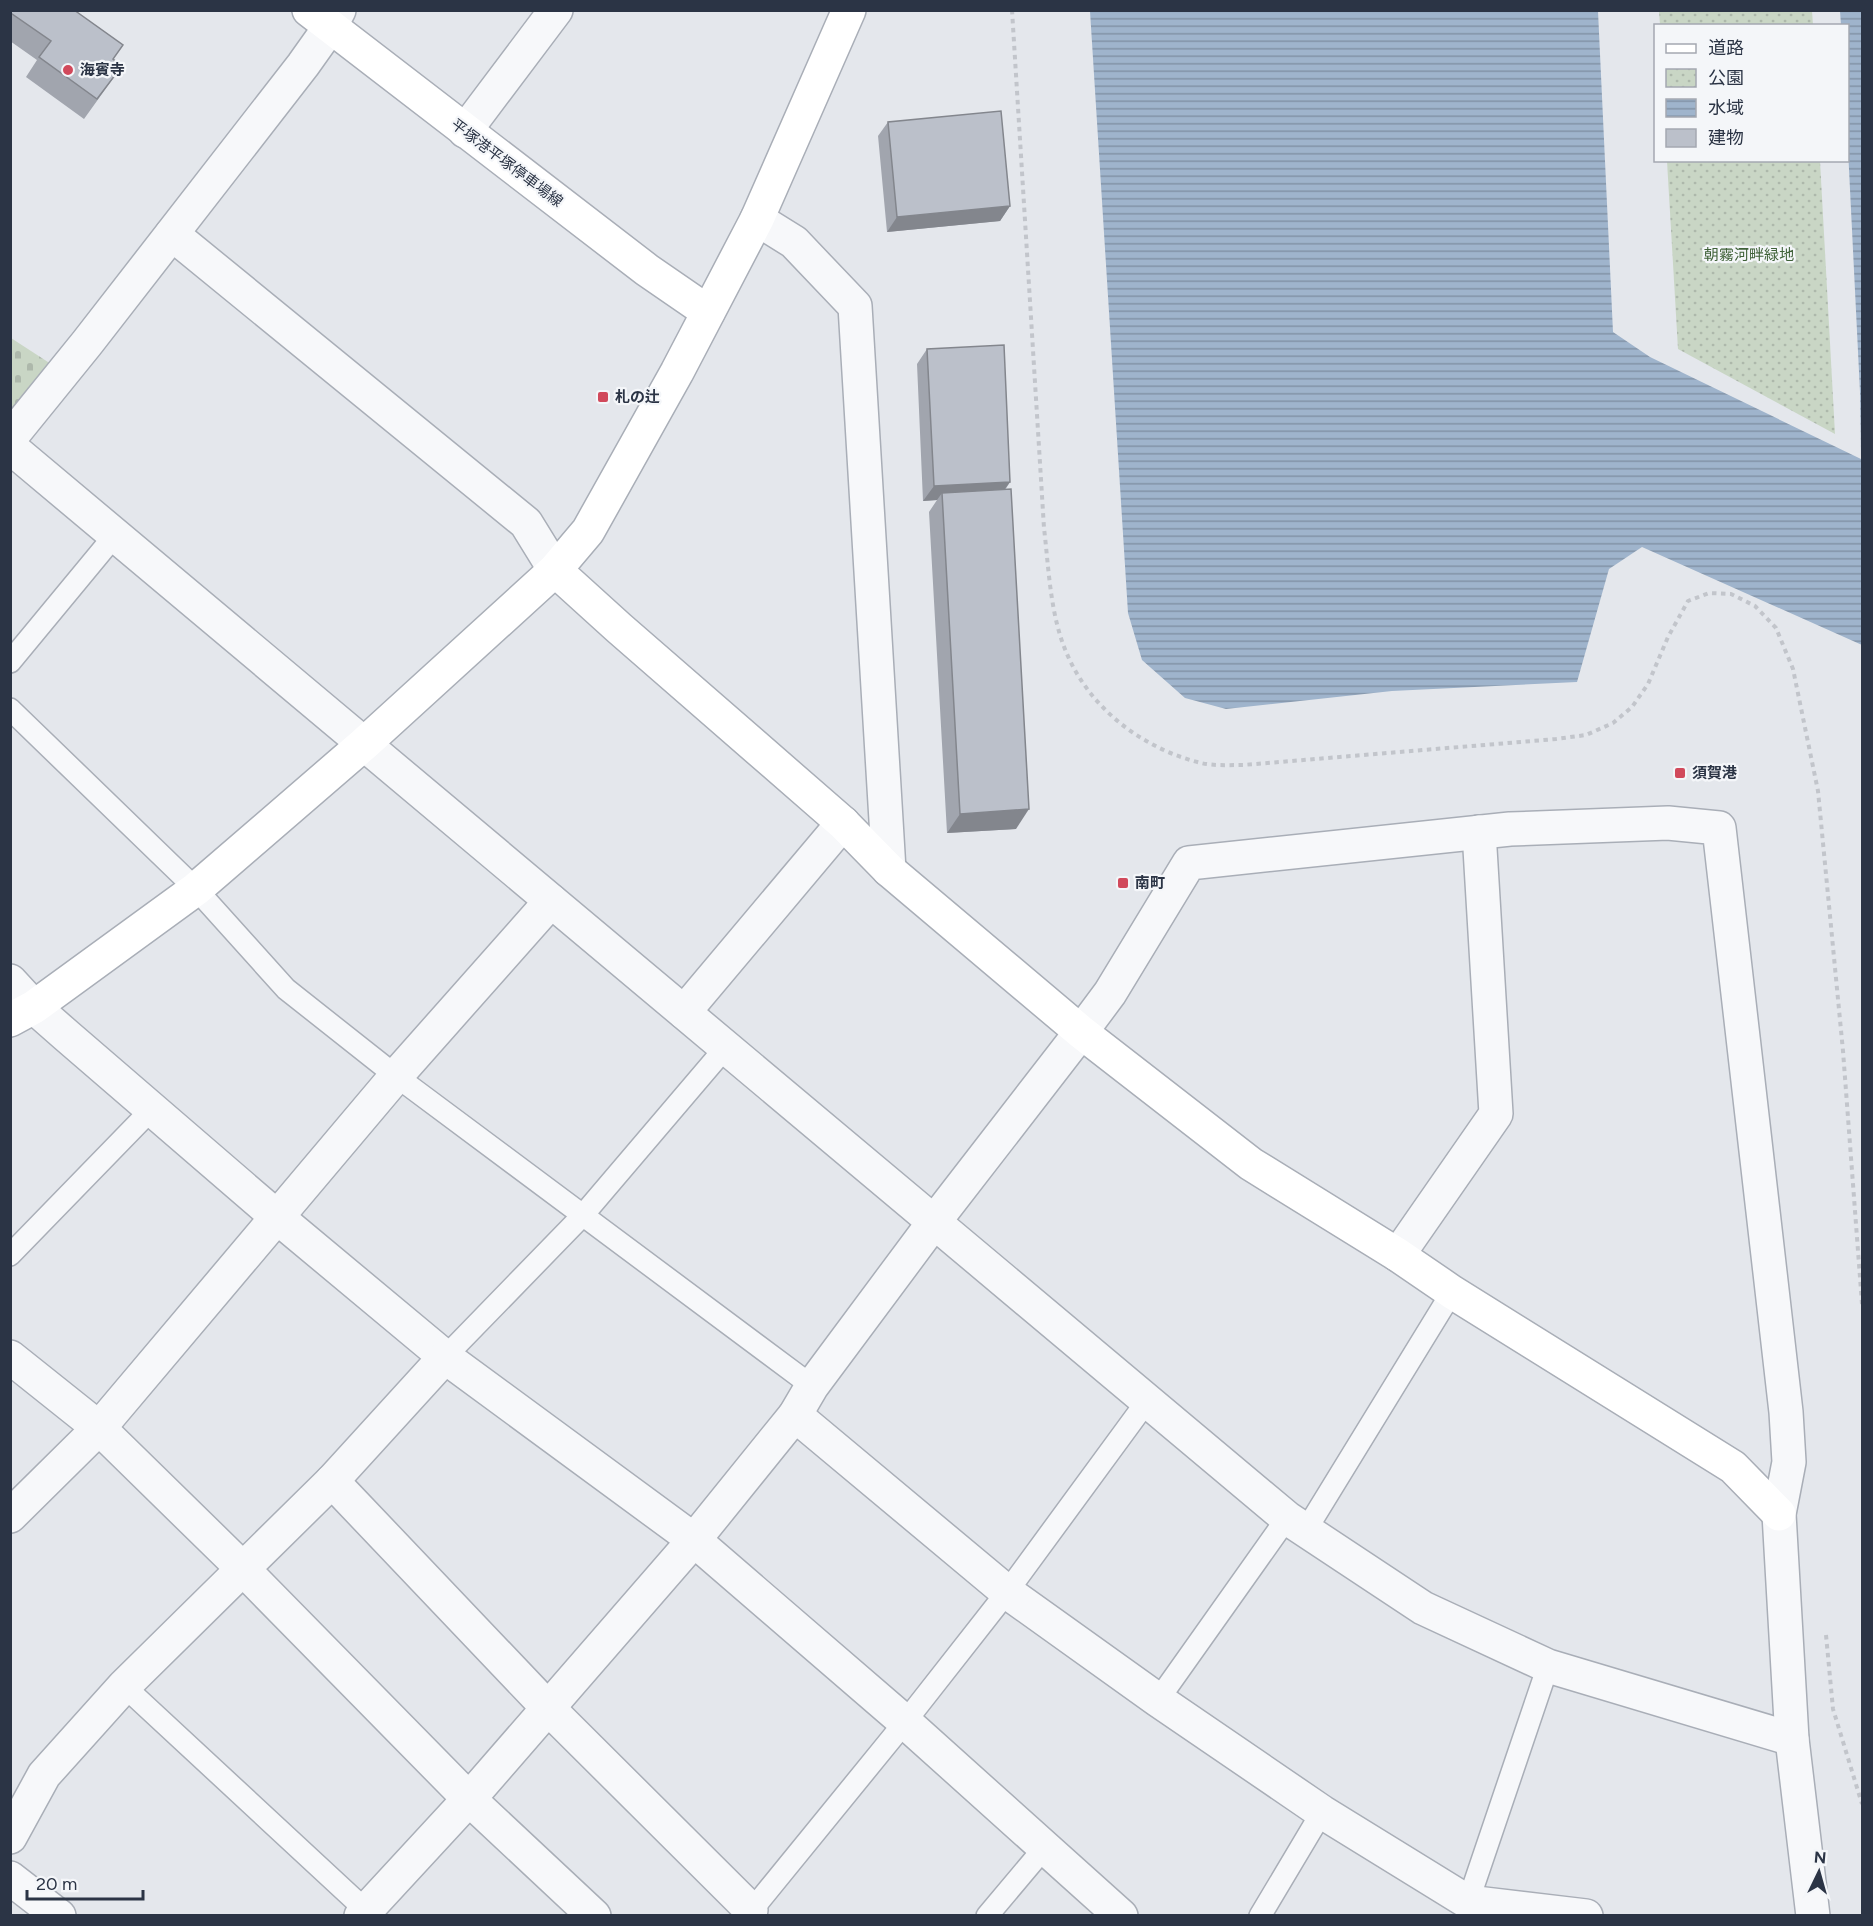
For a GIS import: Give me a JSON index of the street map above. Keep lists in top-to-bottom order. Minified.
{"streets":{"street":["平塚港平塚停車場線"]},"parks":["朝霧河畔緑地"],"places":{"other":["海賓寺"],"transit":["札の辻","須賀港","南町"]},"legend":["道路","公園","水域","建物"],"scale_bar":"20 m","north":"top"}
